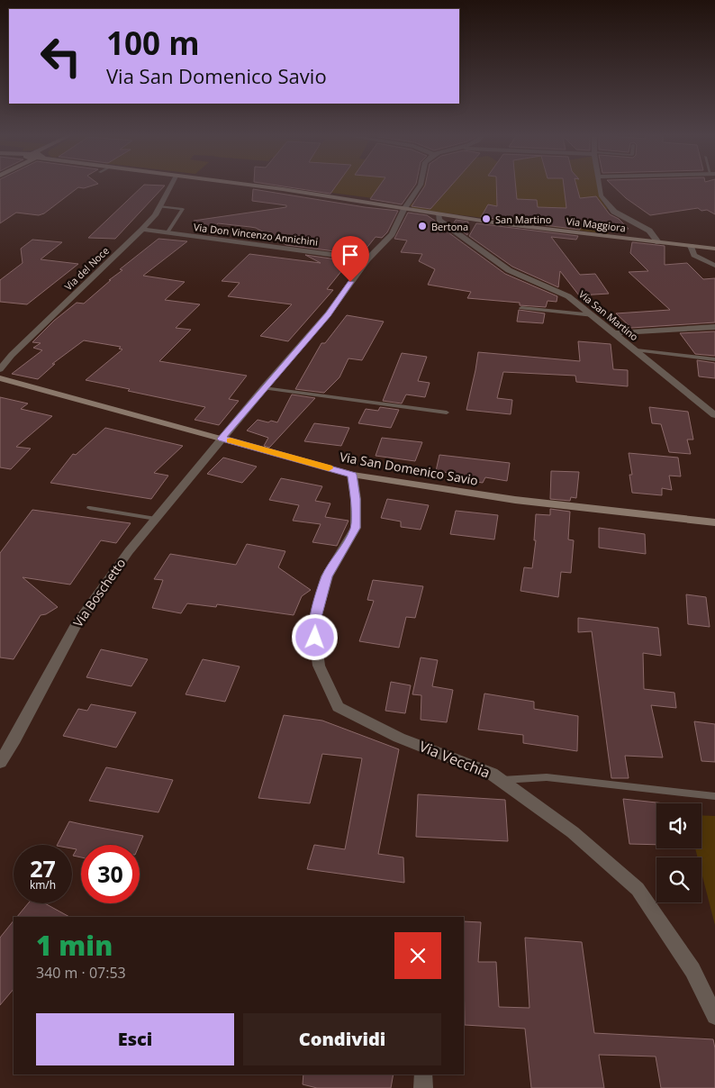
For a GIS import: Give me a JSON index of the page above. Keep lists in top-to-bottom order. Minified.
{"streets":{"street":["Via Maggiora","Via Don Vincenzo Annichini","Via del Noce","Via San Martino","Via San Domenico Savio","Via Boschetto","Via Vecchia"]},"crossings":[["Via Maggiora","Via San Martino"],["Via Maggiora","Via Boschetto"],["Via Don Vincenzo Annichini","Via del Noce"],["Via Don Vincenzo Annichini","Via Boschetto"],["Via San Domenico Savio","Via Boschetto"],["Via San Domenico Savio","Via Vecchia"]],"places":["San Martino","Bertona"],"page":{"turn":["100 m","Via San Domenico Savio"],"speed":"27 km/h","limit":"30","heading":["1 min","340 m · 07:53"],"buttons":["Esci","Condividi"]}}
